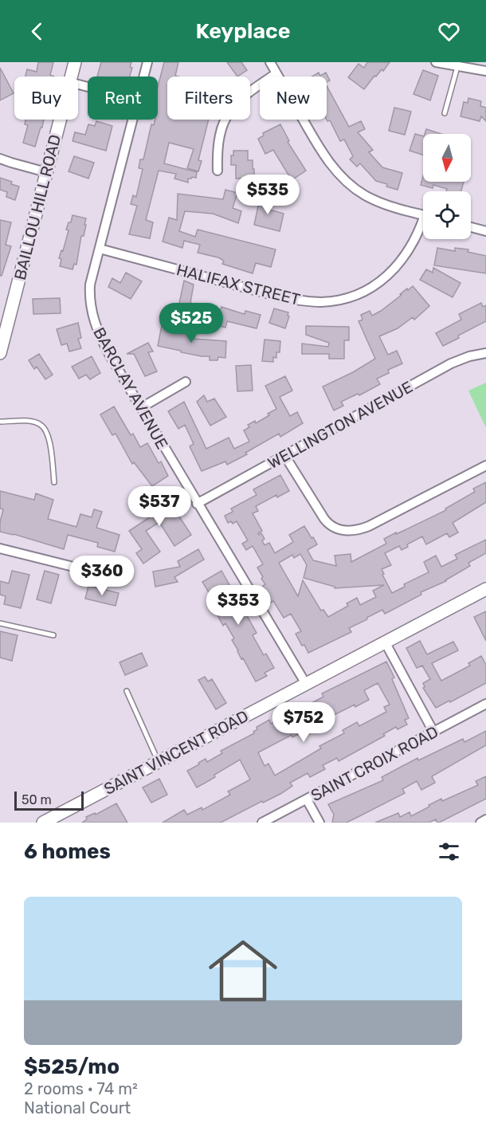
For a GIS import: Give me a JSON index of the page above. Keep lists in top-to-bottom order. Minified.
{"streets":{"street":["BAILLOU HILL ROAD","HALIFAX STREET","BARCLAY AVENUE","WELLINGTON AVENUE","SAINT VINCENT ROAD","SAINT CROIX ROAD"]},"crossings":[["HALIFAX STREET","BARCLAY AVENUE"],["BARCLAY AVENUE","WELLINGTON AVENUE"],["BARCLAY AVENUE","SAINT VINCENT ROAD"]],"scale_bar":"50 m","north":"bottom","page":{"header":"Keyplace","chip":["Buy","Rent","Filters","New"],"price":["$535","$525","$537","$360","$353","$752"],"scale":"50 m","heading":"6 homes","list":[{"name":"$525/mo","note":"2 rooms · 74 m² · National Court"}]}}
